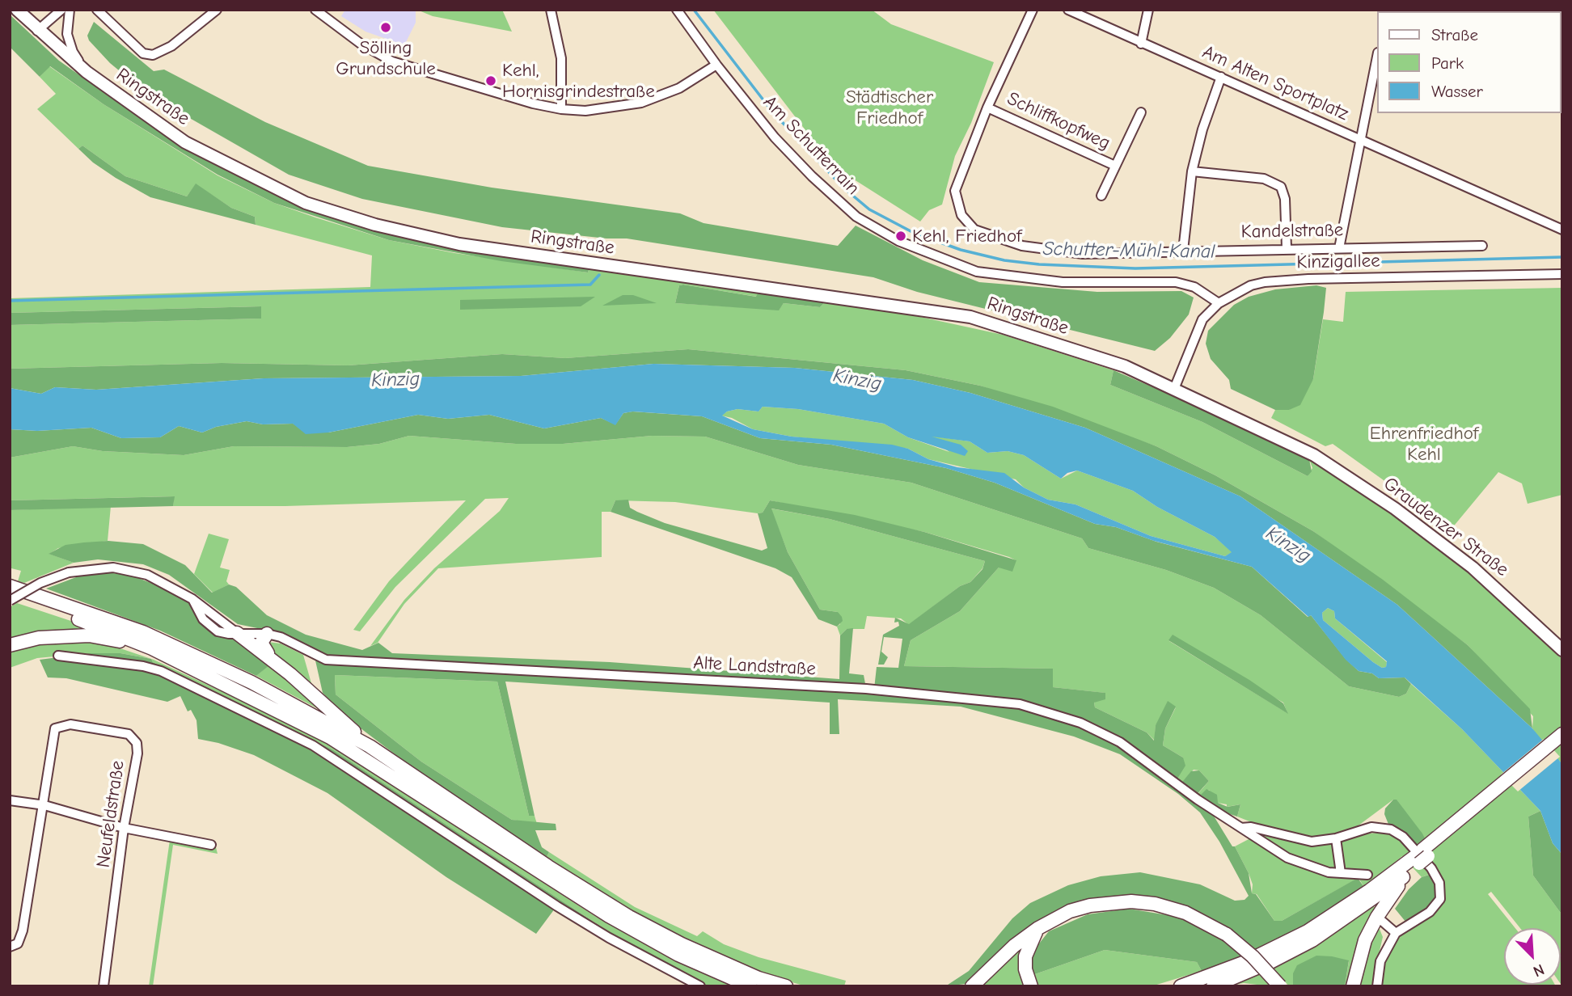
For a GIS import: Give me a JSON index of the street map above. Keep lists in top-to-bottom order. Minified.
{"streets":{"main road":["Ringstraße","Graudenzer Straße"],"street":["Am Alten Sportplatz","Schliffkopfweg","Am Schutterrain","Kandelstraße","Kinzigallee","Alte Landstraße","Neufeldstraße"]},"crossings":[["Ringstraße","Kinzigallee"],["Ringstraße","Graudenzer Straße"],["Schliffkopfweg","Kandelstraße"],["Am Schutterrain","Kinzigallee"],["Kinzigallee","Graudenzer Straße"]],"water":["Schutter-Mühl-Kanal","Kinzig"],"parks":["Städtischer Friedhof","Ehrenfriedhof Kehl"],"places":["Sölling Grundschule","Kehl, Hornisgrindestraße","Kehl, Friedhof"],"legend":["Straße","Park","Wasser"],"north":"bottom right"}
